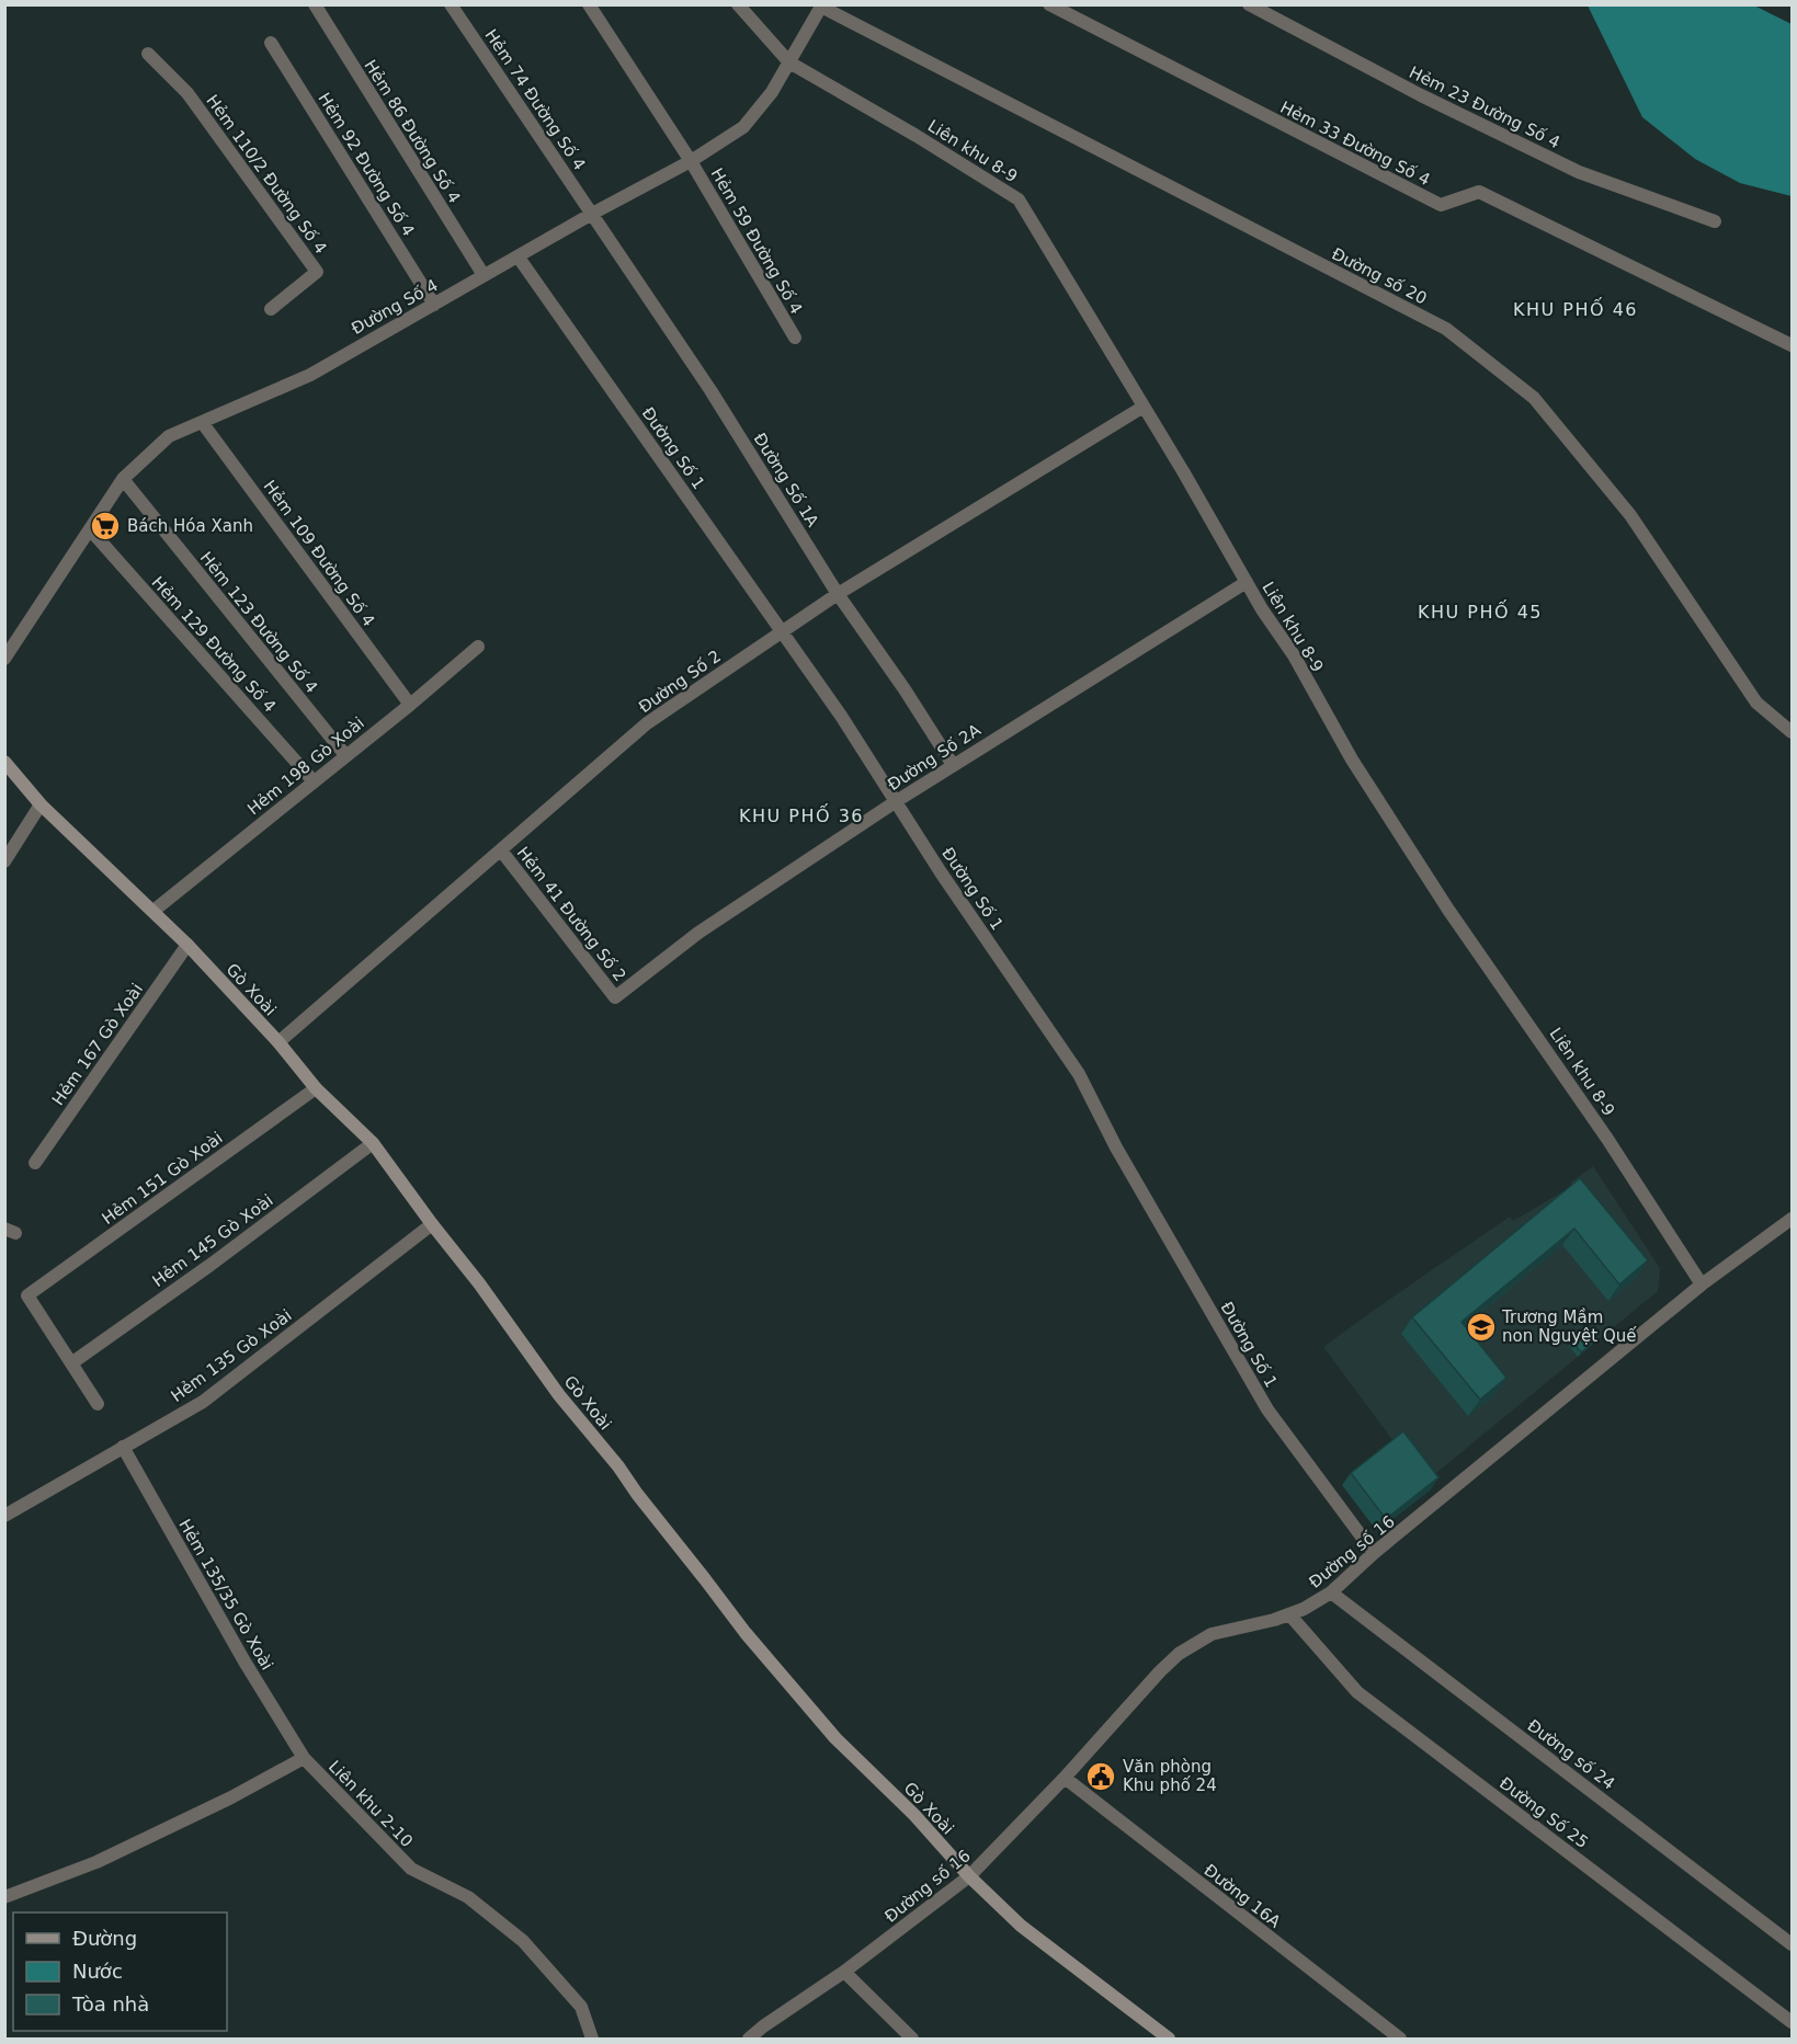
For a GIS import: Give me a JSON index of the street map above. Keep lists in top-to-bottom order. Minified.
{"streets":{"street":["Hẻm 74 Đường Số 4","Hẻm 23 Đường Số 4","Hẻm 86 Đường Số 4","Hẻm 33 Đường Số 4","Liên khu 8-9","Hẻm 92 Đường Số 4","Hẻm 110/2 Đường Số 4","Hẻm 59 Đường Số 4","Đường số 20","Đường Số 4","Đường Số 1","Đường Số 1A","Hẻm 109 Đường Số 4","Hẻm 123 Đường Số 4","Hẻm 129 Đường Số 4","Đường Số 2","Đường Số 2A","Hẻm 198 Gò Xoài","Hẻm 41 Đường Số 2","Gò Xoài","Hẻm 167 Gò Xoài","Hẻm 151 Gò Xoài","Hẻm 145 Gò Xoài","Hẻm 135 Gò Xoài","Đường số 16","Hẻm 135/35 Gò Xoài","Đường số 24","Liên khu 2-10","Đường Số 25","Đường 16A"]},"crossings":[["Hẻm 74 Đường Số 4","Đường Số 4"],["Hẻm 74 Đường Số 4","Đường Số 1A"],["Hẻm 86 Đường Số 4","Đường Số 4"],["Liên khu 8-9","Đường Số 4"],["Liên khu 8-9","Đường Số 2"],["Liên khu 8-9","Đường Số 2A"],["Liên khu 8-9","Đường số 16"],["Hẻm 92 Đường Số 4","Đường Số 4"],["Hẻm 59 Đường Số 4","Đường Số 4"],["Đường số 20","Đường Số 4"],["Đường Số 4","Đường Số 1"],["Đường Số 4","Đường Số 1A"],["Đường Số 4","Hẻm 109 Đường Số 4"],["Đường Số 4","Hẻm 123 Đường Số 4"],["Đường Số 4","Hẻm 129 Đường Số 4"],["Đường Số 1","Đường Số 2"],["Đường Số 1","Đường Số 2A"],["Đường Số 1","Đường số 16"],["Đường Số 1A","Đường Số 2"],["Đường Số 1A","Đường Số 2A"],["Hẻm 109 Đường Số 4","Hẻm 198 Gò Xoài"],["Hẻm 123 Đường Số 4","Hẻm 198 Gò Xoài"],["Hẻm 129 Đường Số 4","Hẻm 198 Gò Xoài"],["Đường Số 2","Hẻm 41 Đường Số 2"],["Đường Số 2","Gò Xoài"],["Đường Số 2A","Hẻm 41 Đường Số 2"],["Hẻm 198 Gò Xoài","Gò Xoài"],["Gò Xoài","Hẻm 167 Gò Xoài"],["Gò Xoài","Hẻm 151 Gò Xoài"],["Gò Xoài","Hẻm 145 Gò Xoài"],["Gò Xoài","Hẻm 135 Gò Xoài"],["Gò Xoài","Đường số 16"],["Hẻm 151 Gò Xoài","Hẻm 145 Gò Xoài"],["Hẻm 135 Gò Xoài","Hẻm 135/35 Gò Xoài"],["Đường số 16","Đường số 24"],["Đường số 16","Đường Số 25"],["Đường số 16","Đường 16A"],["Hẻm 135/35 Gò Xoài","Liên khu 2-10"]],"districts":["KHU PHỐ 46","KHU PHỐ 45","KHU PHỐ 36"],"places":{"supermarket":["Bách Hóa Xanh"],"school or university":["Trương Mầm non Nguyệt Quế"],"public building":["Văn phòng Khu phố 24"]},"legend":["Đường","Nước","Tòa nhà"]}
